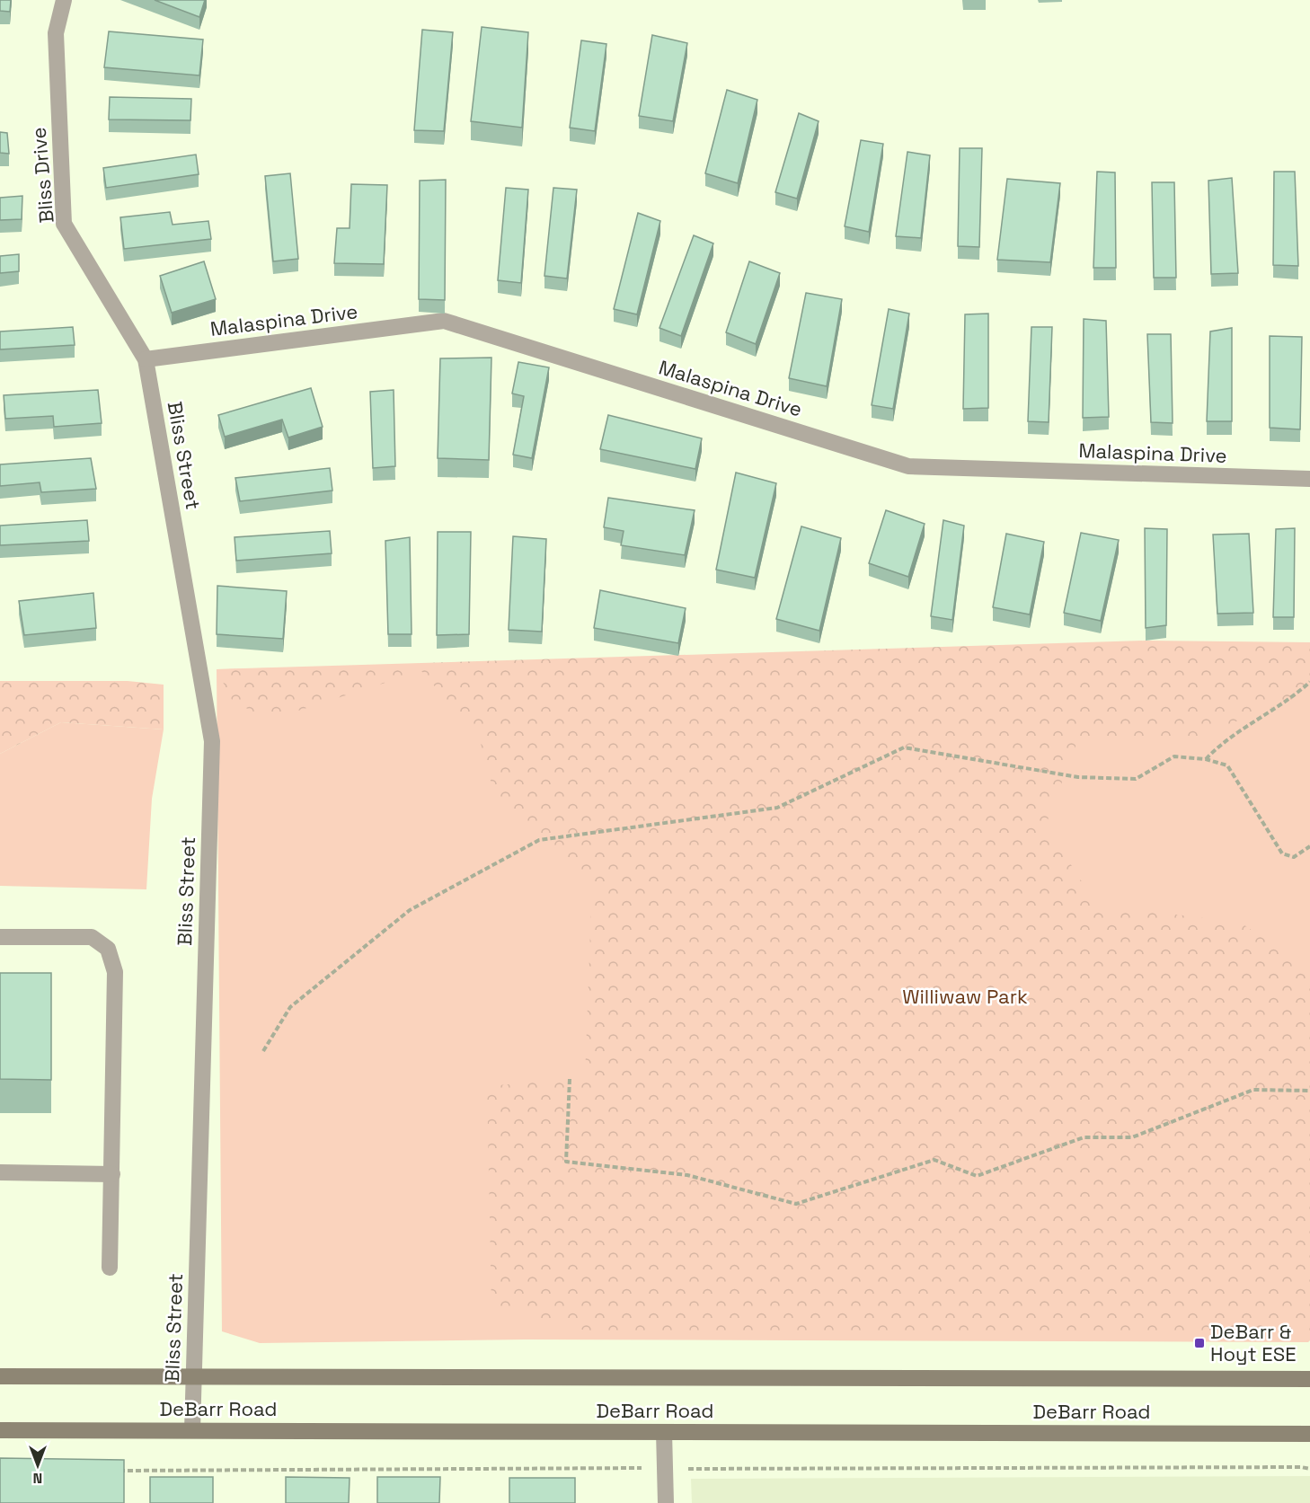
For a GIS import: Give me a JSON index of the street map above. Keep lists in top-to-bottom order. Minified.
{"streets":{"main road":["DeBarr Road"],"street":["Bliss Drive","Malaspina Drive","Bliss Street"]},"crossings":[["Bliss Drive","Malaspina Drive"],["Bliss Drive","Bliss Street"],["Malaspina Drive","Bliss Street"],["Bliss Street","DeBarr Road"]],"parks":["Williwaw Park"],"places":{"transit":["DeBarr & Hoyt ESE"]},"north":"bottom"}
